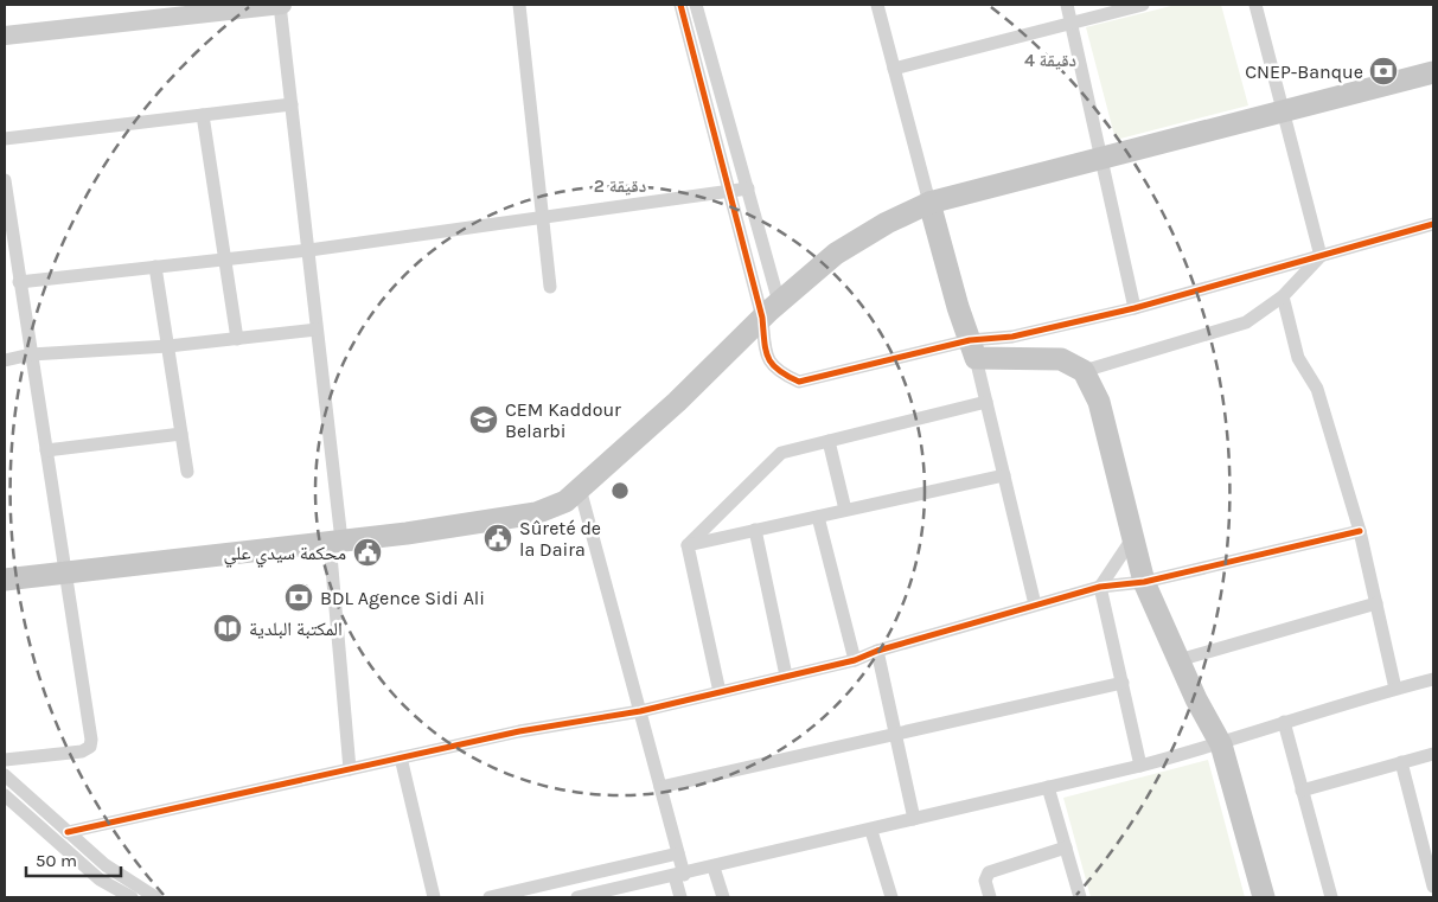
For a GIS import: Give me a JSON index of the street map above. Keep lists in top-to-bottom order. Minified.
{"places":{"bank":["CNEP-Banque","BDL Agence Sidi Ali"],"school or university":["CEM Kaddour Belarbi"],"public building":["Sûreté de la Daira","محكمة سيدي علي"],"library":["المكتبة البلدية"]},"scale_bar":"50 m","rings":["4 دقيقة","2 دقيقة"]}
